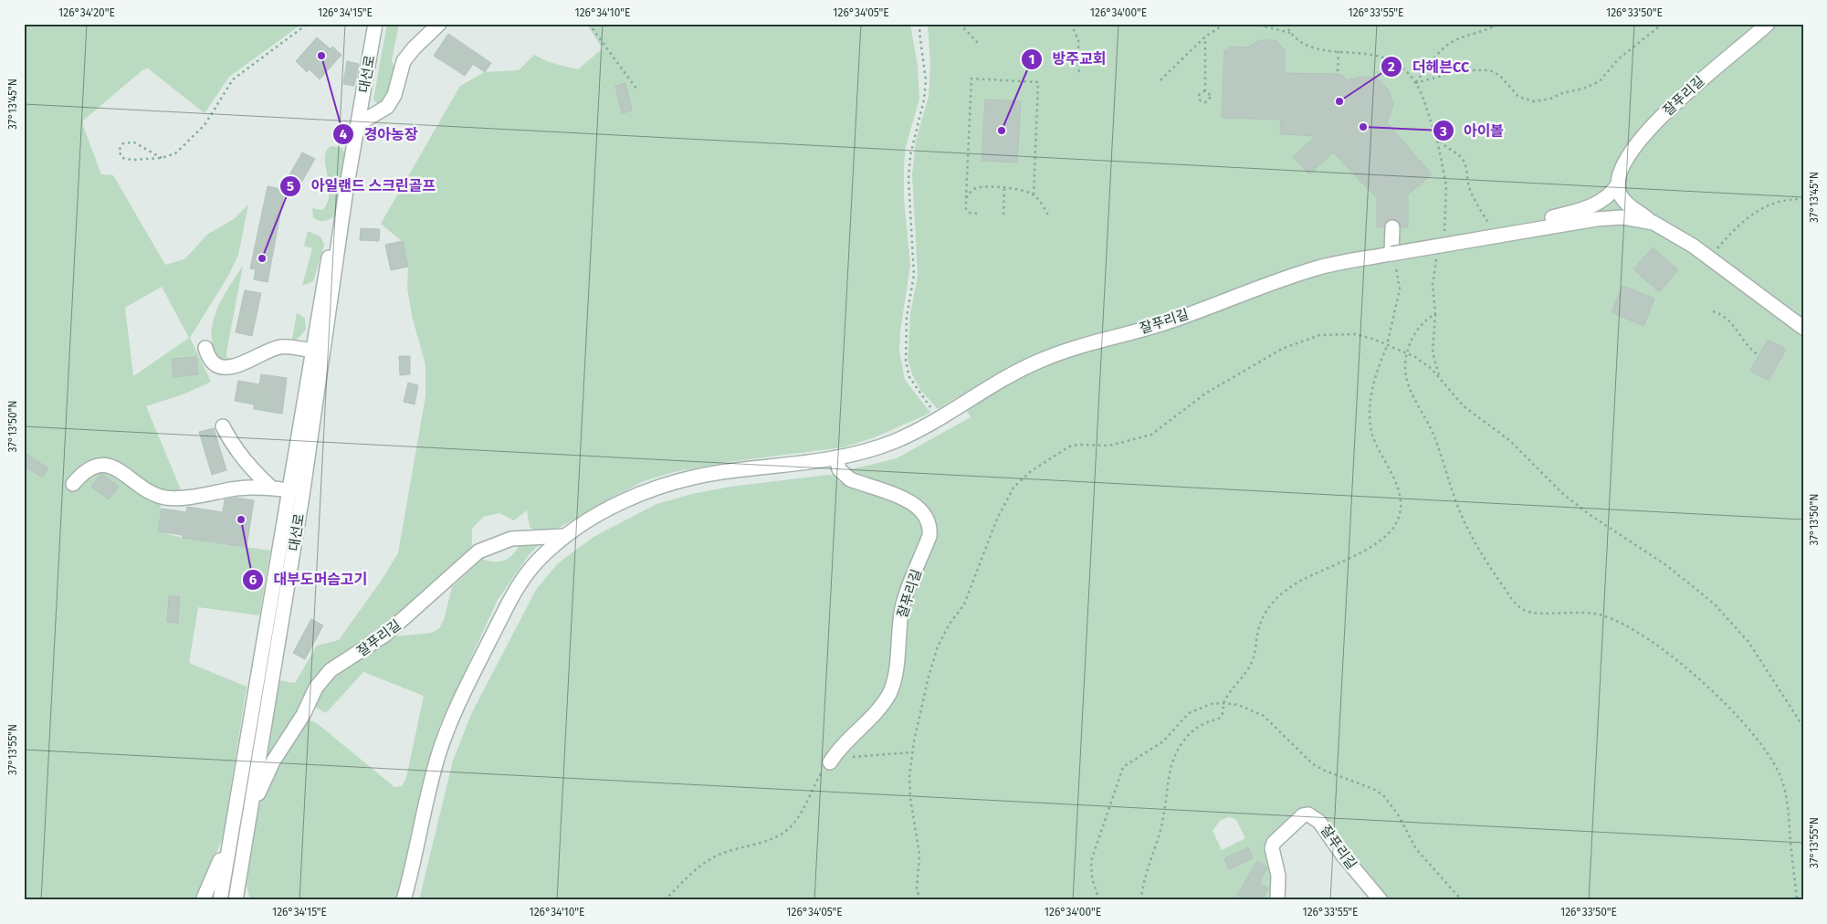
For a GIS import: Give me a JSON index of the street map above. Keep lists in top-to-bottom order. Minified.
{"streets":{"street":["대선로","잘푸리길"]},"crossings":[["대선로","잘푸리길"]],"places":["경아농장","더헤븐CC","아이볼","방주교회","아일랜드 스크린골프","대부도머슴고기"],"coordinates":["126°34'20\"E","126°34'15\"E","126°34'10\"E","126°34'05\"E","126°34'00\"E","126°33'55\"E","126°33'50\"E","37°13'45\"N","37°13'50\"N","37°13'55\"N"]}
